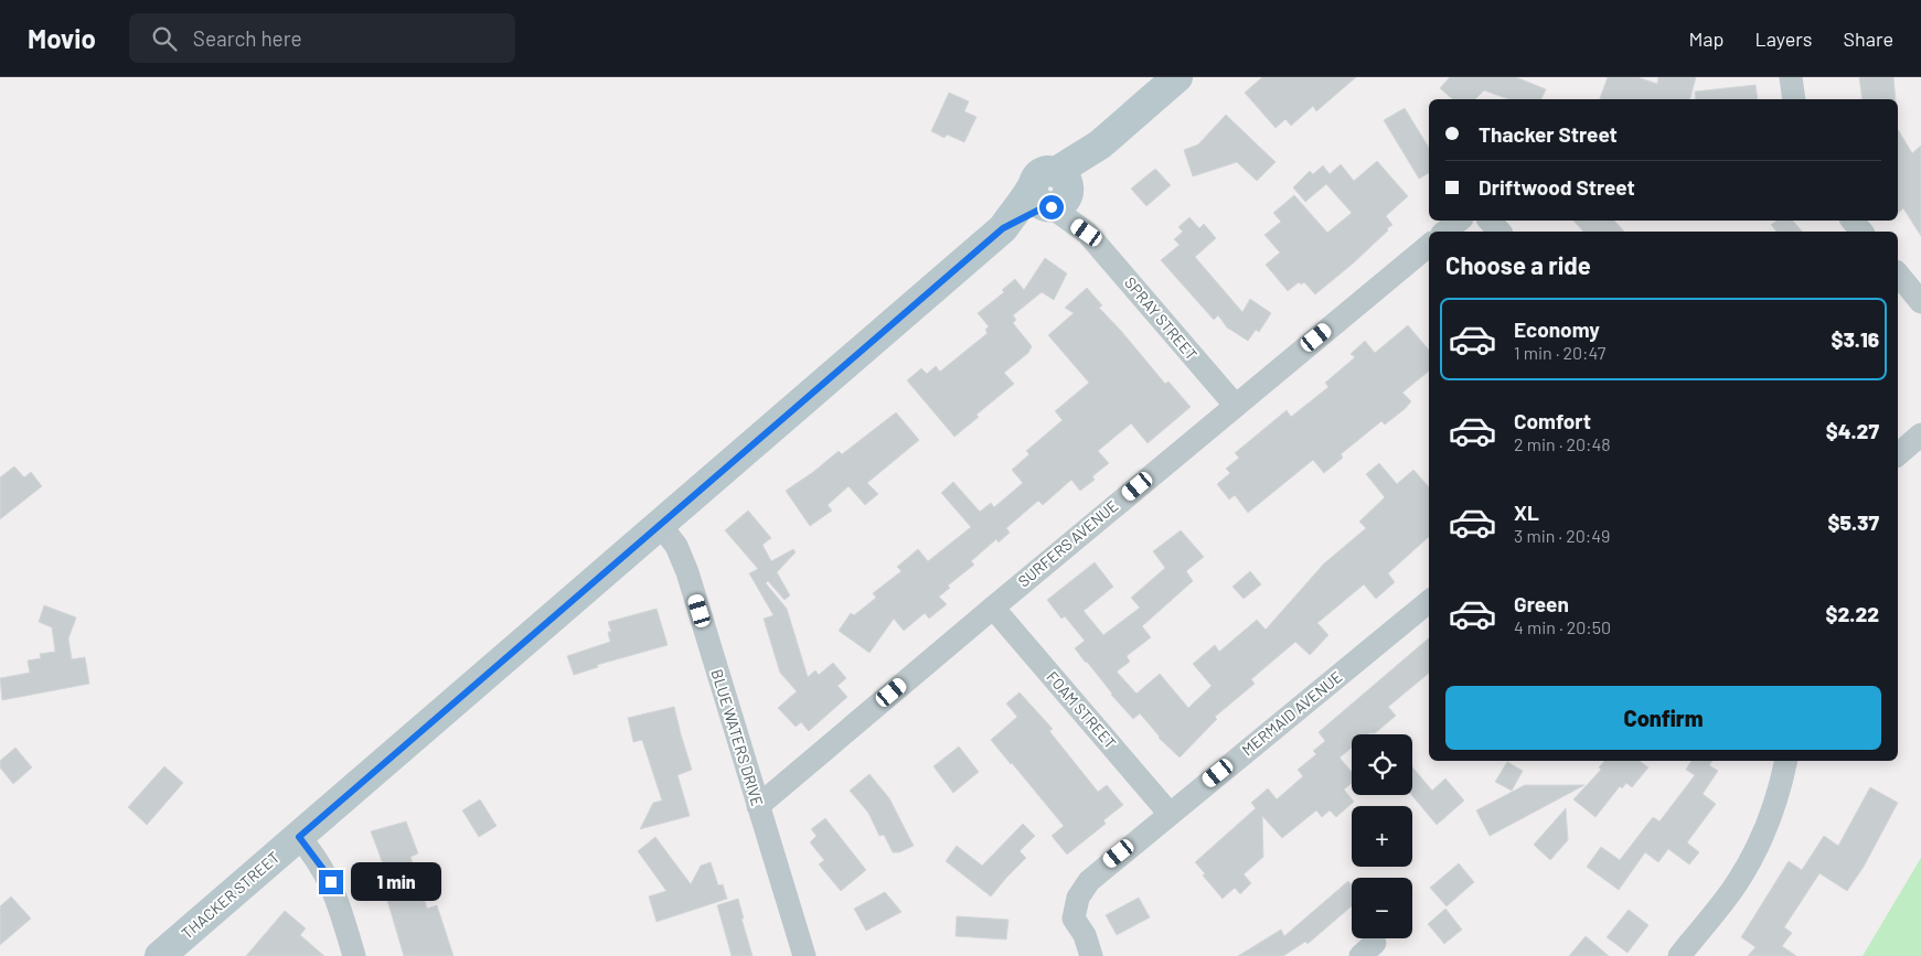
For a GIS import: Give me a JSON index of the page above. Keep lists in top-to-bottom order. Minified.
{"streets":{"street":["SPRAY STREET","SURFERS AVENUE","FOAM STREET","MERMAID AVENUE","BLUE WATERS DRIVE","THACKER STREET"]},"crossings":[["SPRAY STREET","SURFERS AVENUE"],["SPRAY STREET","THACKER STREET"],["SURFERS AVENUE","FOAM STREET"],["SURFERS AVENUE","BLUE WATERS DRIVE"],["FOAM STREET","MERMAID AVENUE"],["BLUE WATERS DRIVE","THACKER STREET"]],"page":{"header":"Movio","search":"Search here","nav":["Map","Layers","Share"],"banner":["Thacker Street","Driftwood Street"],"heading":"Choose a ride","list":[{"name":"Economy","note":"1 min · 20:47","value":"$3.16"},{"name":"Comfort","note":"2 min · 20:48","value":"$4.27"},{"name":"XL","note":"3 min · 20:49","value":"$5.37"},{"name":"Green","note":"4 min · 20:50","value":"$2.22"}],"buttons":"Confirm","map_buttons":["+","−"],"bubble":"1 min"}}
